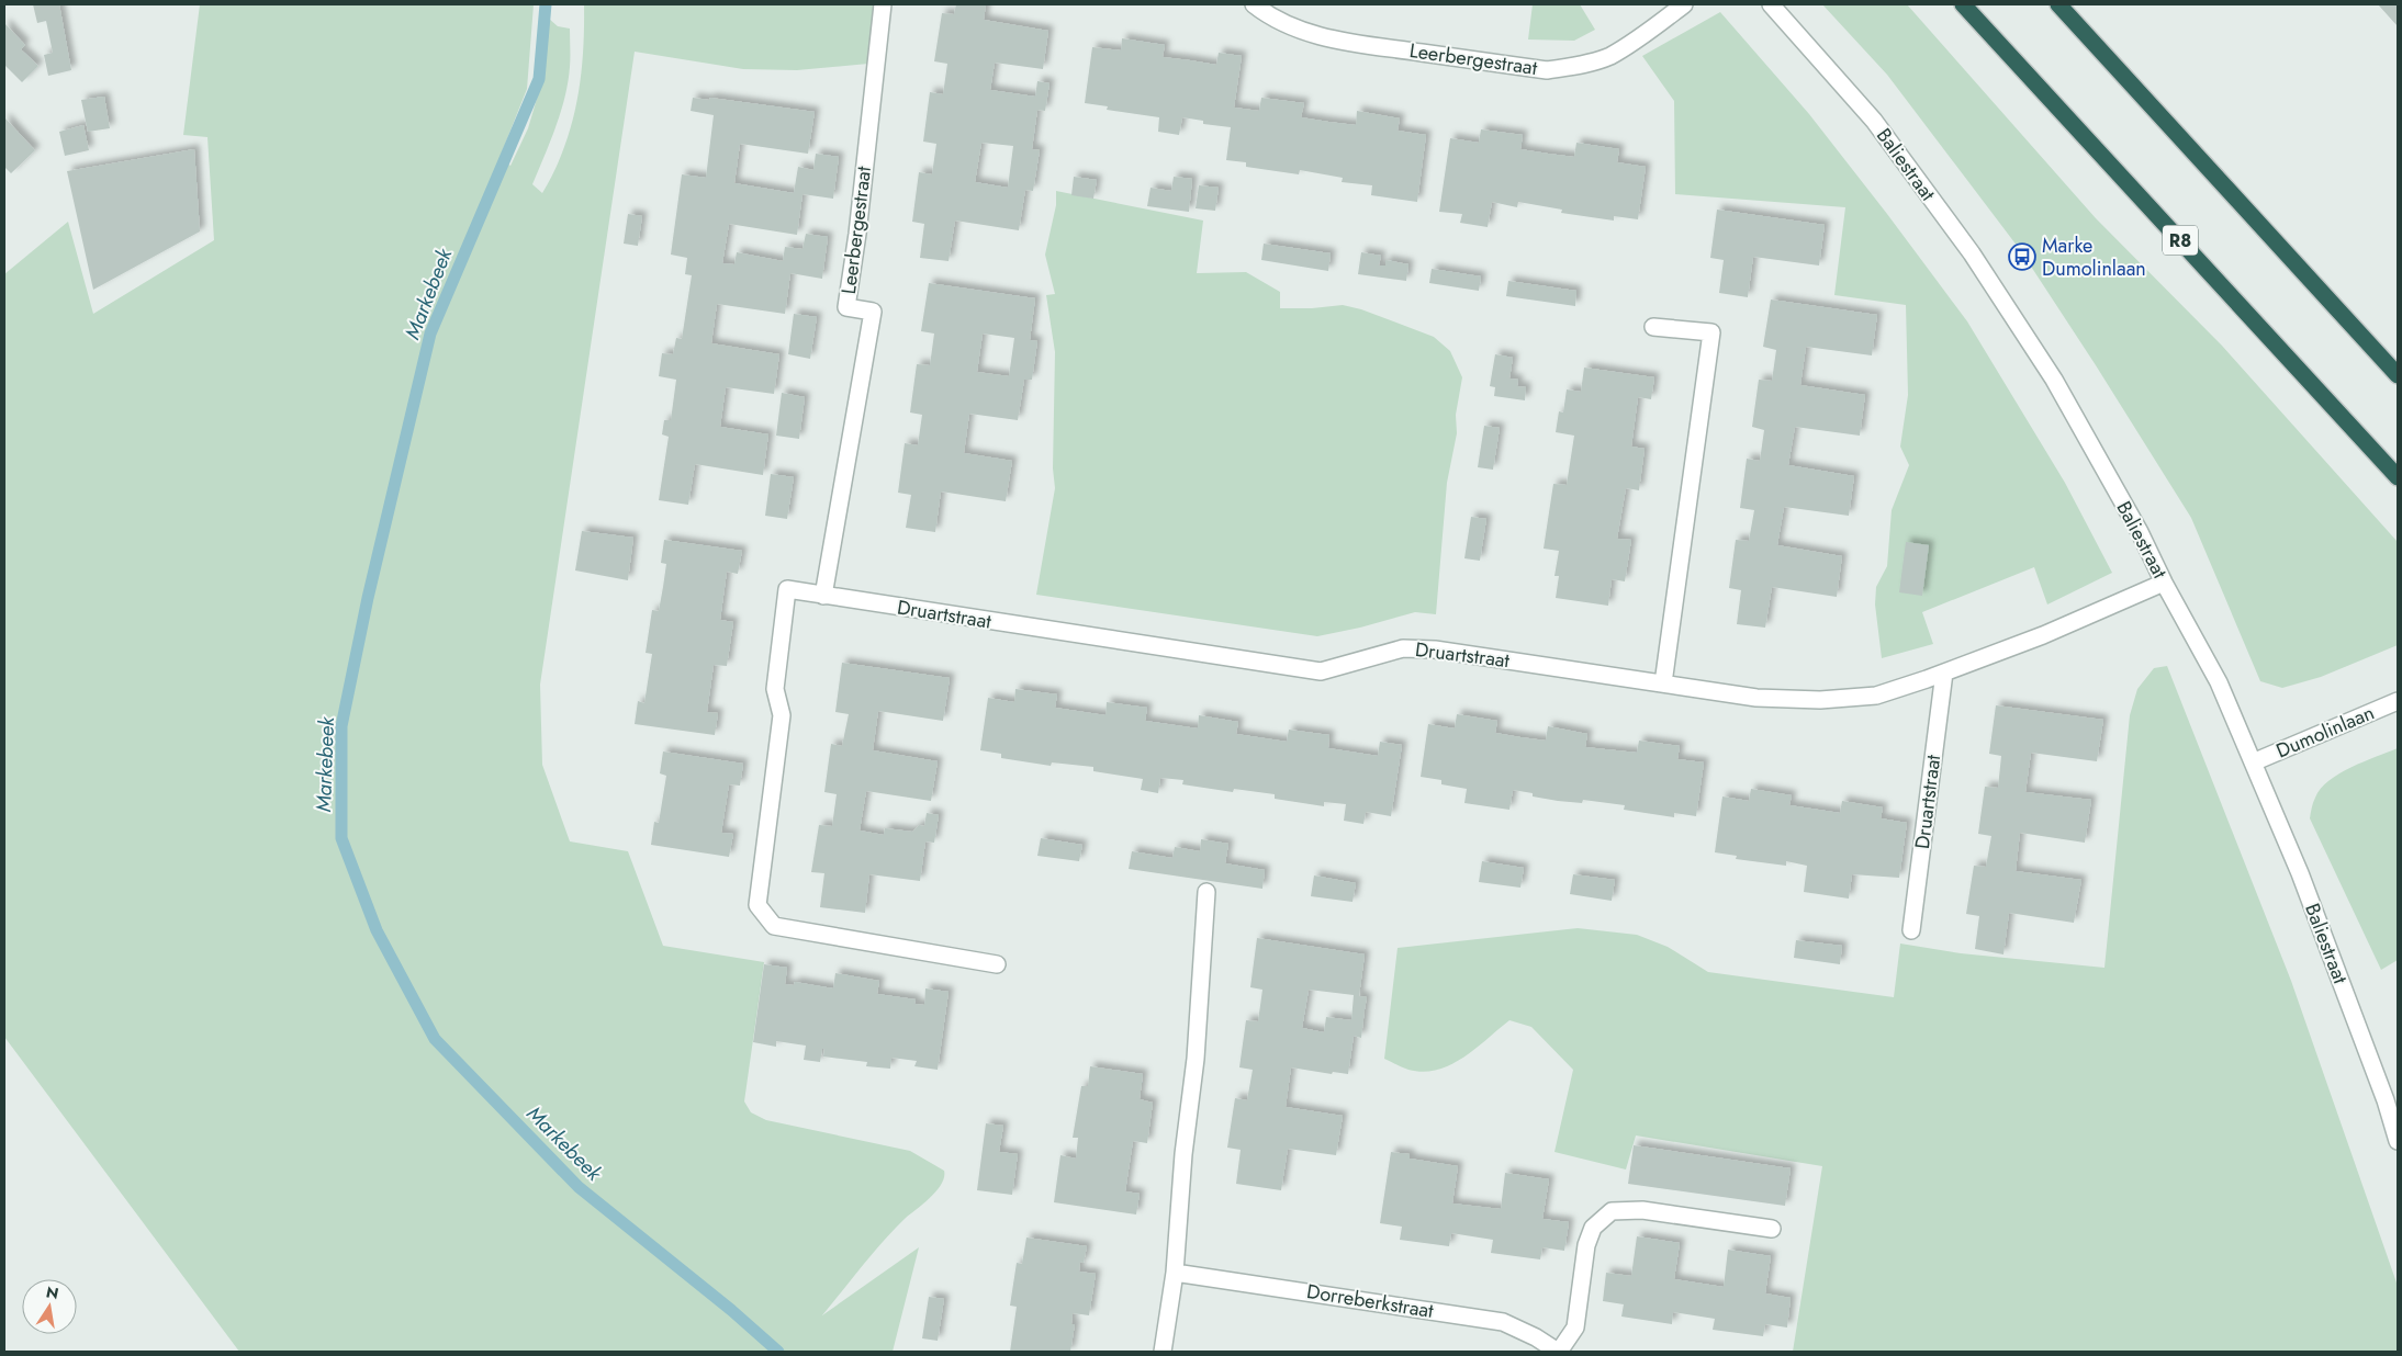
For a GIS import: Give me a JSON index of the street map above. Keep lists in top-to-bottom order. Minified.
{"streets":{"highway":["R8"],"street":["Leerbergestraat","Baliestraat","Druartstraat","Dumolinlaan","Dorreberkstraat"]},"crossings":[["Leerbergestraat","Druartstraat"],["Baliestraat","Druartstraat"],["Baliestraat","Dumolinlaan"]],"water":["Markebeek"],"places":{"bus stop":["Marke Dumolinlaan"]},"north":"top"}
